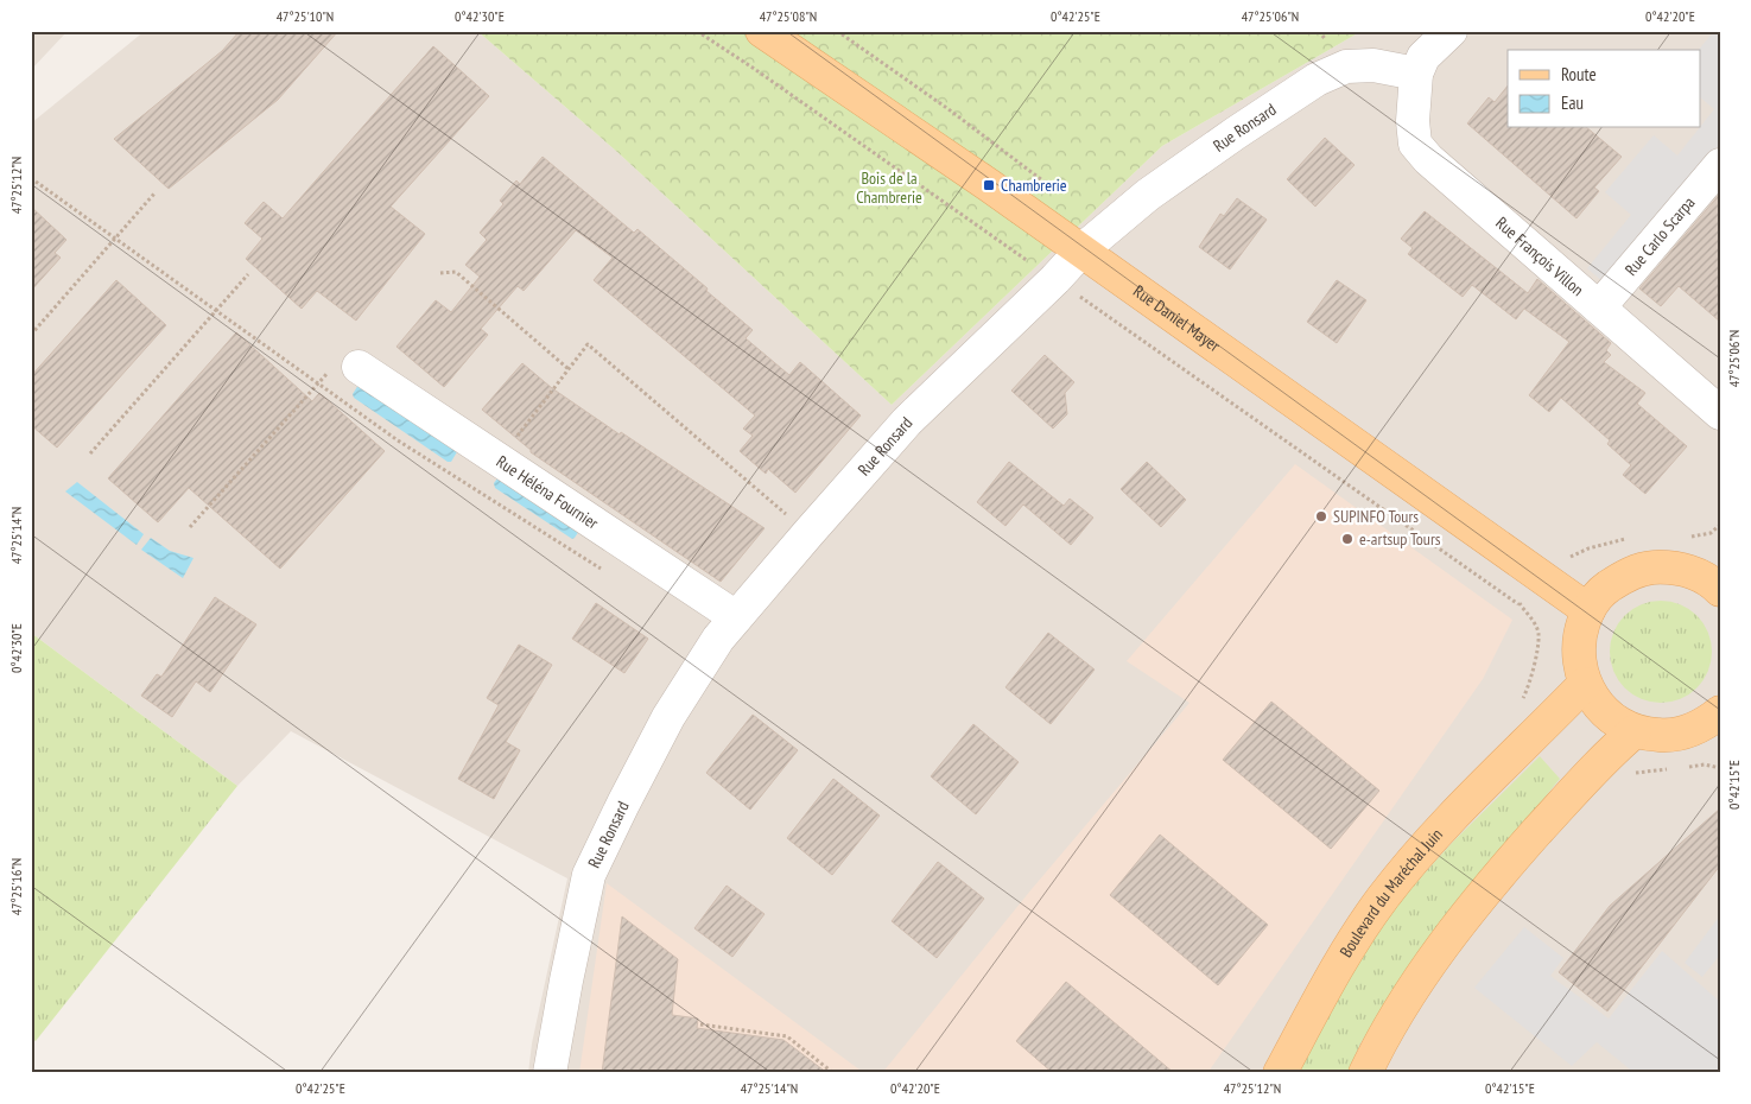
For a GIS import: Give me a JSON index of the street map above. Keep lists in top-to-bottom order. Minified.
{"streets":{"main road":["Rue Daniel Mayer","Boulevard du Maréchal Juin"],"street":["Rue Ronsard","Rue Carlo Scarpa","Rue François Villon","Rue Héléna Fournier"]},"crossings":[["Rue Ronsard","Rue François Villon"],["Rue Ronsard","Rue Daniel Mayer"],["Rue Ronsard","Rue Héléna Fournier"],["Rue Carlo Scarpa","Rue François Villon"]],"parks":["Bois de la Chambrerie"],"places":{"transit":["Chambrerie"],"other":["SUPINFO Tours","e-artsup Tours"]},"legend":["Route","Eau"],"coordinates":["47°25'10\"N","0°42'30\"E","47°25'08\"N","0°42'25\"E","47°25'06\"N","0°42'20\"E","47°25'12\"N","47°25'14\"N","0°42'15\"E","47°25'16\"N"]}
